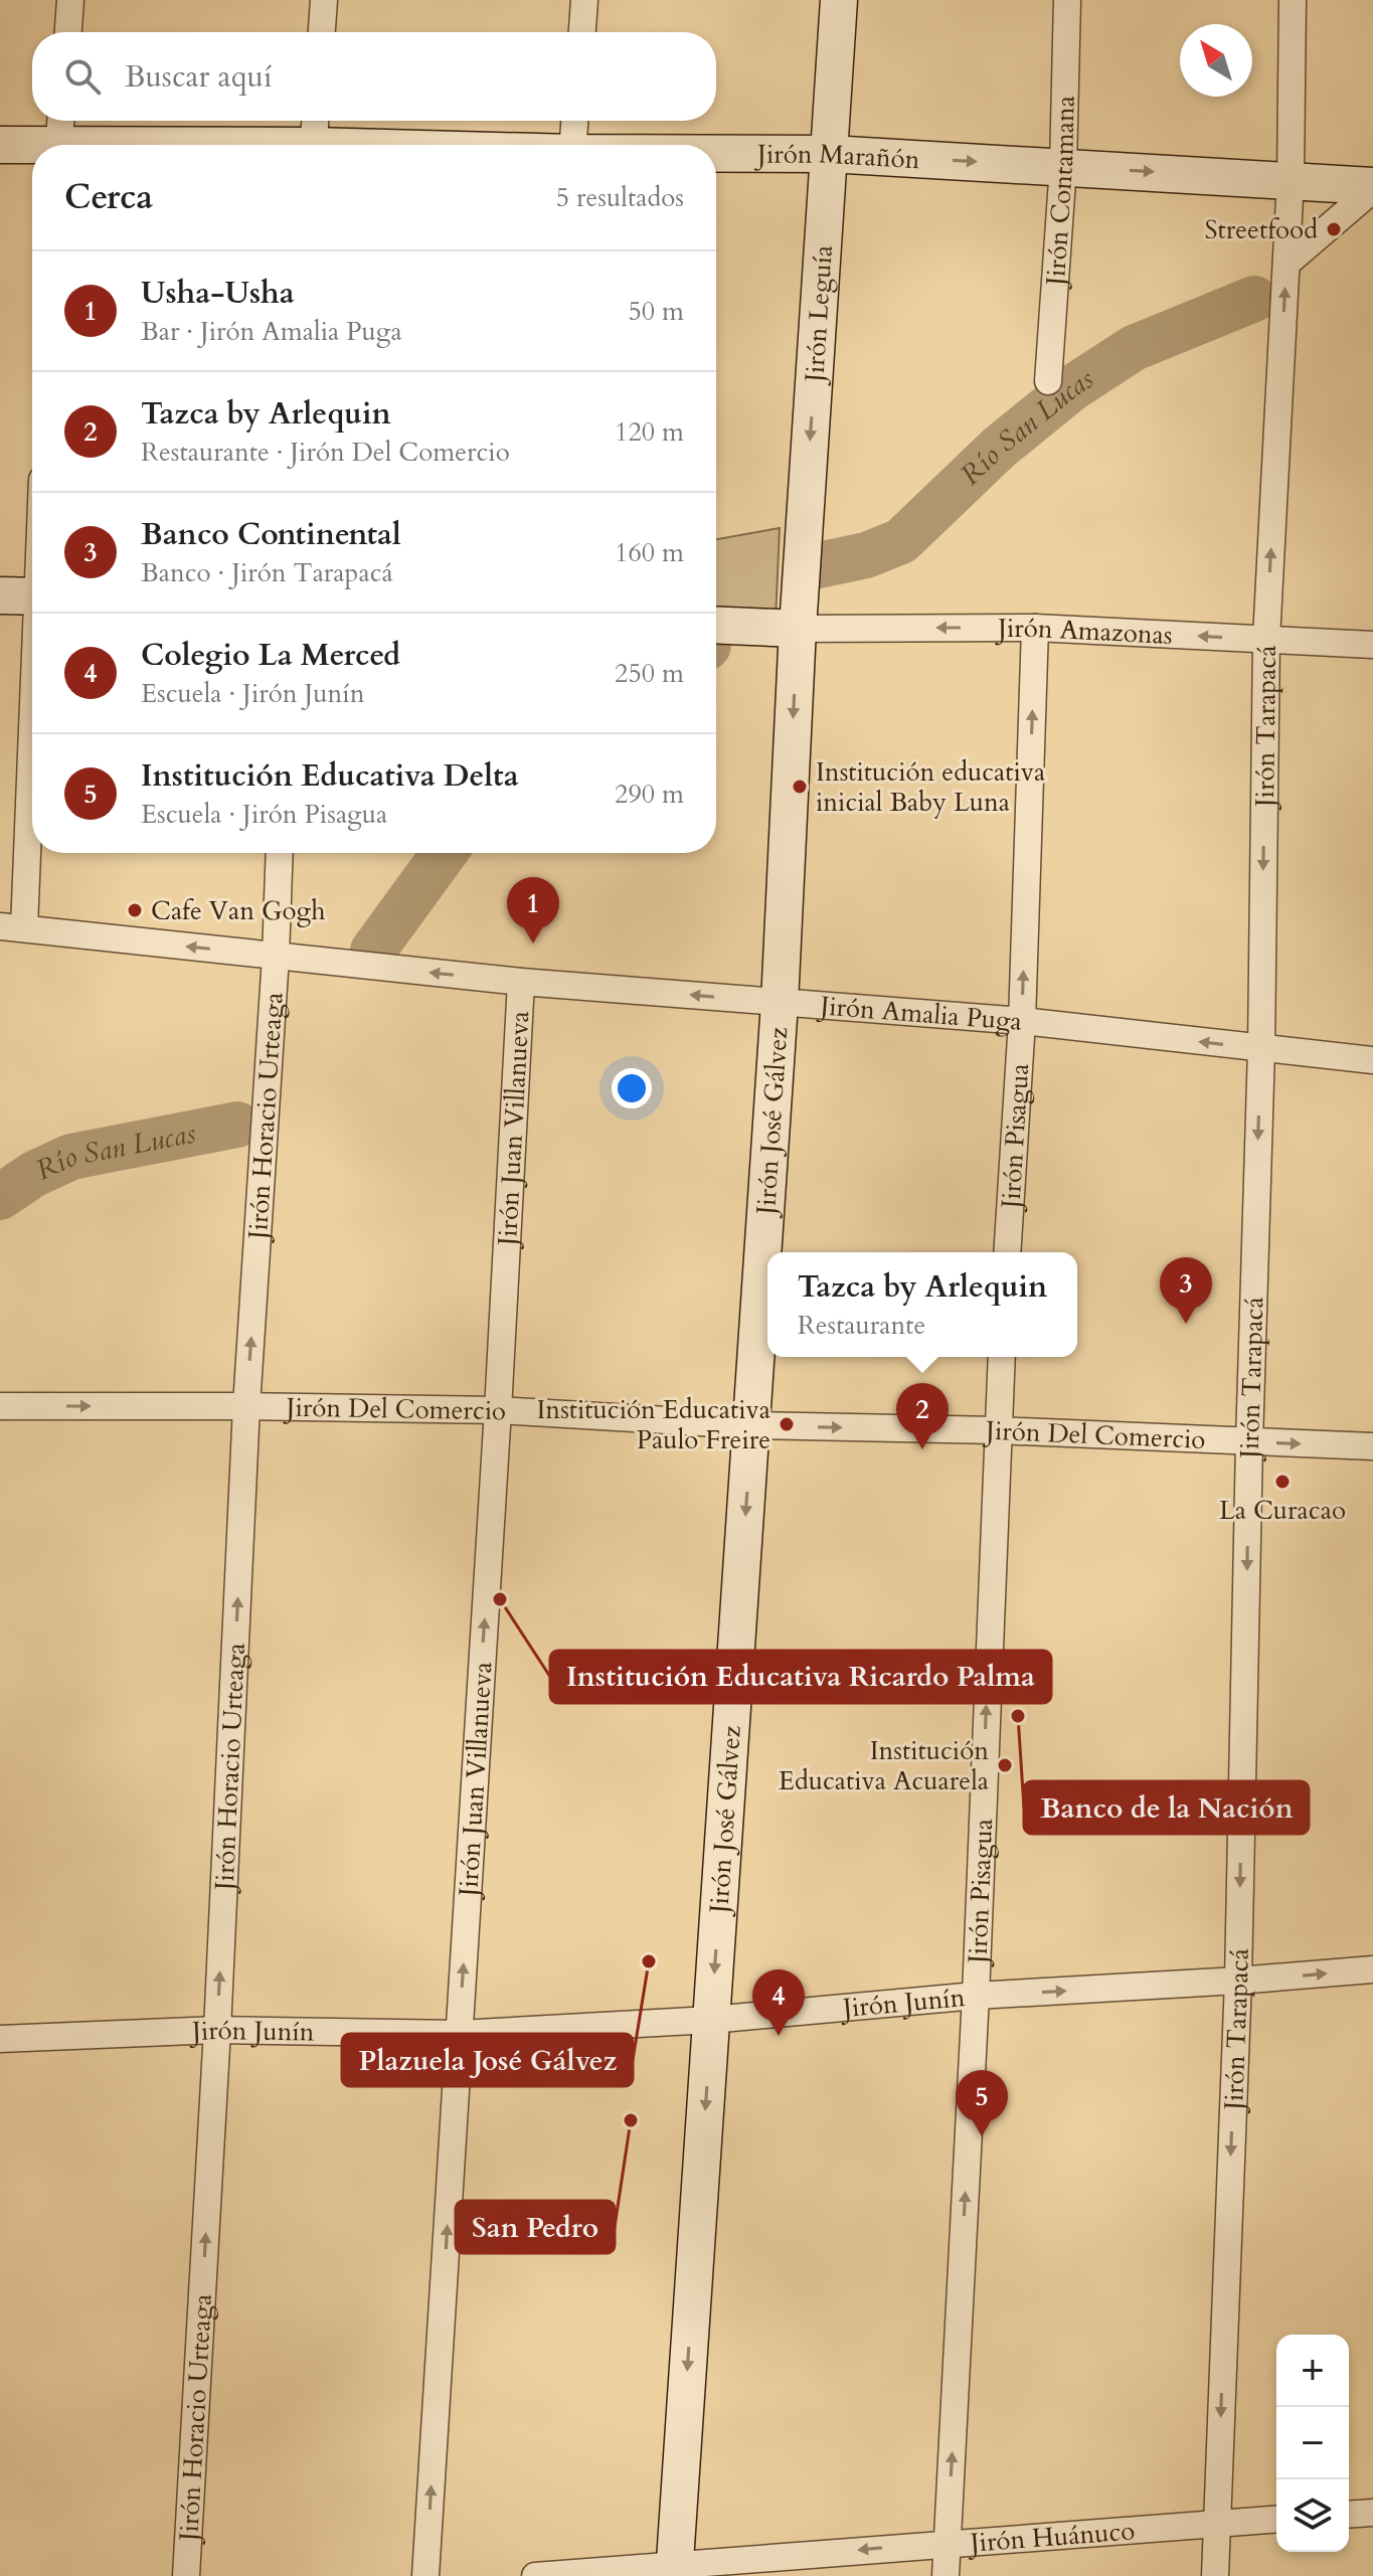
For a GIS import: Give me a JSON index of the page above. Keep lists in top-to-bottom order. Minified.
{"streets":{"street":["Jirón Marañón","Jirón Contamana","Jirón Leguía","Jirón Amazonas","Jirón Tarapacá","Jirón Amalia Puga","Jirón Horacio Urteaga","Jirón José Gálvez","Jirón Juan Villanueva","Jirón Pisagua","Jirón Del Comercio","Jirón Junín","Jirón Huánuco"]},"crossings":[["Jirón Marañón","Jirón Contamana"],["Jirón Marañón","Jirón Leguía"],["Jirón Marañón","Jirón Tarapacá"],["Jirón Leguía","Jirón Amazonas"],["Jirón Leguía","Jirón José Gálvez"],["Jirón Amazonas","Jirón Tarapacá"],["Jirón Amazonas","Jirón José Gálvez"],["Jirón Amazonas","Jirón Pisagua"],["Jirón Tarapacá","Jirón Amalia Puga"],["Jirón Tarapacá","Jirón Del Comercio"],["Jirón Tarapacá","Jirón Junín"],["Jirón Tarapacá","Jirón Huánuco"],["Jirón Amalia Puga","Jirón Horacio Urteaga"],["Jirón Amalia Puga","Jirón José Gálvez"],["Jirón Amalia Puga","Jirón Juan Villanueva"],["Jirón Amalia Puga","Jirón Pisagua"],["Jirón Horacio Urteaga","Jirón Del Comercio"],["Jirón Horacio Urteaga","Jirón Junín"],["Jirón José Gálvez","Jirón Del Comercio"],["Jirón José Gálvez","Jirón Junín"],["Jirón José Gálvez","Jirón Huánuco"],["Jirón Juan Villanueva","Jirón Del Comercio"],["Jirón Juan Villanueva","Jirón Junín"],["Jirón Pisagua","Jirón Del Comercio"],["Jirón Pisagua","Jirón Junín"],["Jirón Pisagua","Jirón Huánuco"]],"one_way":["Jirón Marañón","Jirón Leguía","Jirón Amazonas","Jirón Amalia Puga","Jirón Horacio Urteaga","Jirón José Gálvez","Jirón Juan Villanueva","Jirón Pisagua","Jirón Del Comercio","Jirón Huánuco"],"water":["Río San Lucas"],"places":["Streetfood","Institución educativa inicial Baby Luna","Cafe Van Gogh","Institución Educativa Paulo Freire","La Curacao","Institución Educativa Ricardo Palma","Banco de la Nación","Institución Educativa Acuarela","Plazuela José Gálvez","San Pedro"],"north":"top left","page":{"search":"Buscar aquí","heading":["Cerca","5 resultados"],"list":[{"mark":"1","name":"Usha-Usha","note":"Bar · Jirón Amalia Puga","value":"50 m"},{"mark":"2","name":"Tazca by Arlequin","note":"Restaurante · Jirón Del Comercio","value":"120 m"},{"mark":"3","name":"Banco Continental","note":"Banco · Jirón Tarapacá","value":"160 m"},{"mark":"4","name":"Colegio La Merced","note":"Escuela · Jirón Junín","value":"250 m"},{"mark":"5","name":"Institución Educativa Delta","note":"Escuela · Jirón Pisagua","value":"290 m"}],"pins":["1","3","2","4","5"],"popup":["Tazca by Arlequin","Restaurante"],"map_buttons":["+","−"]}}
